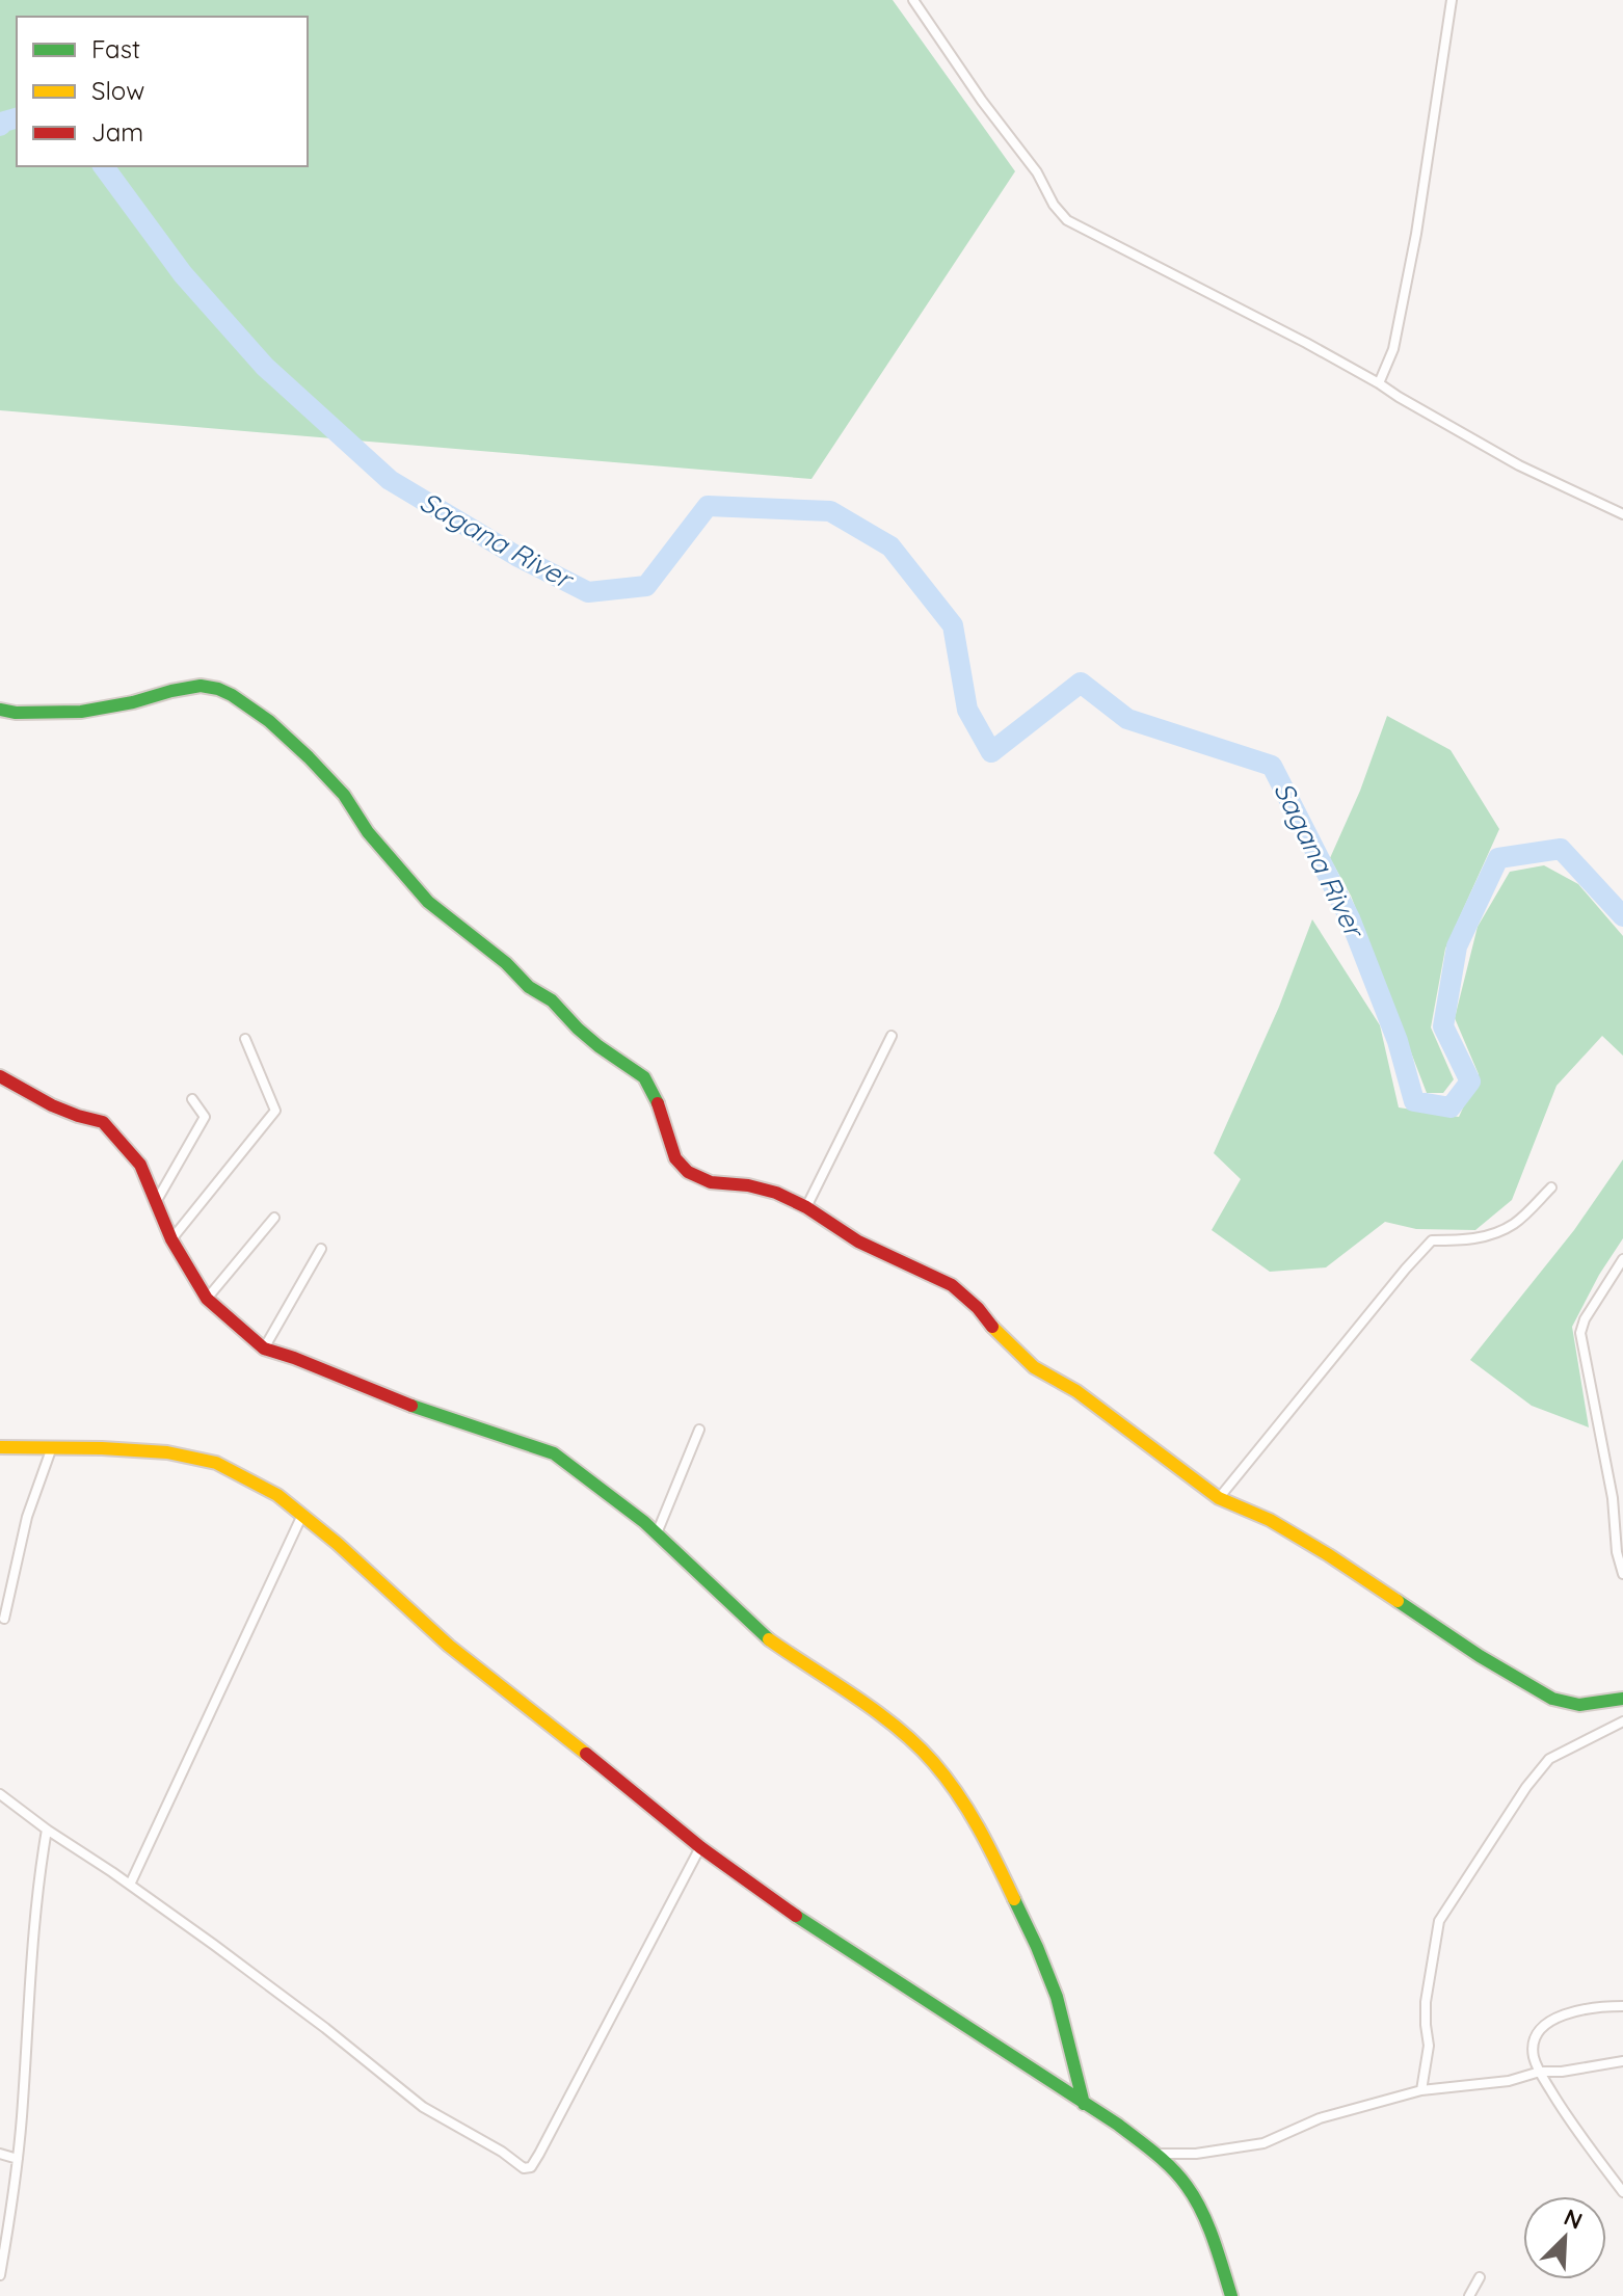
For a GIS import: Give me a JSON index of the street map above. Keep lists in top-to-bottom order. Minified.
{"water":["Sagana River"],"legend":["Fast","Slow","Jam"],"north":"top right"}
